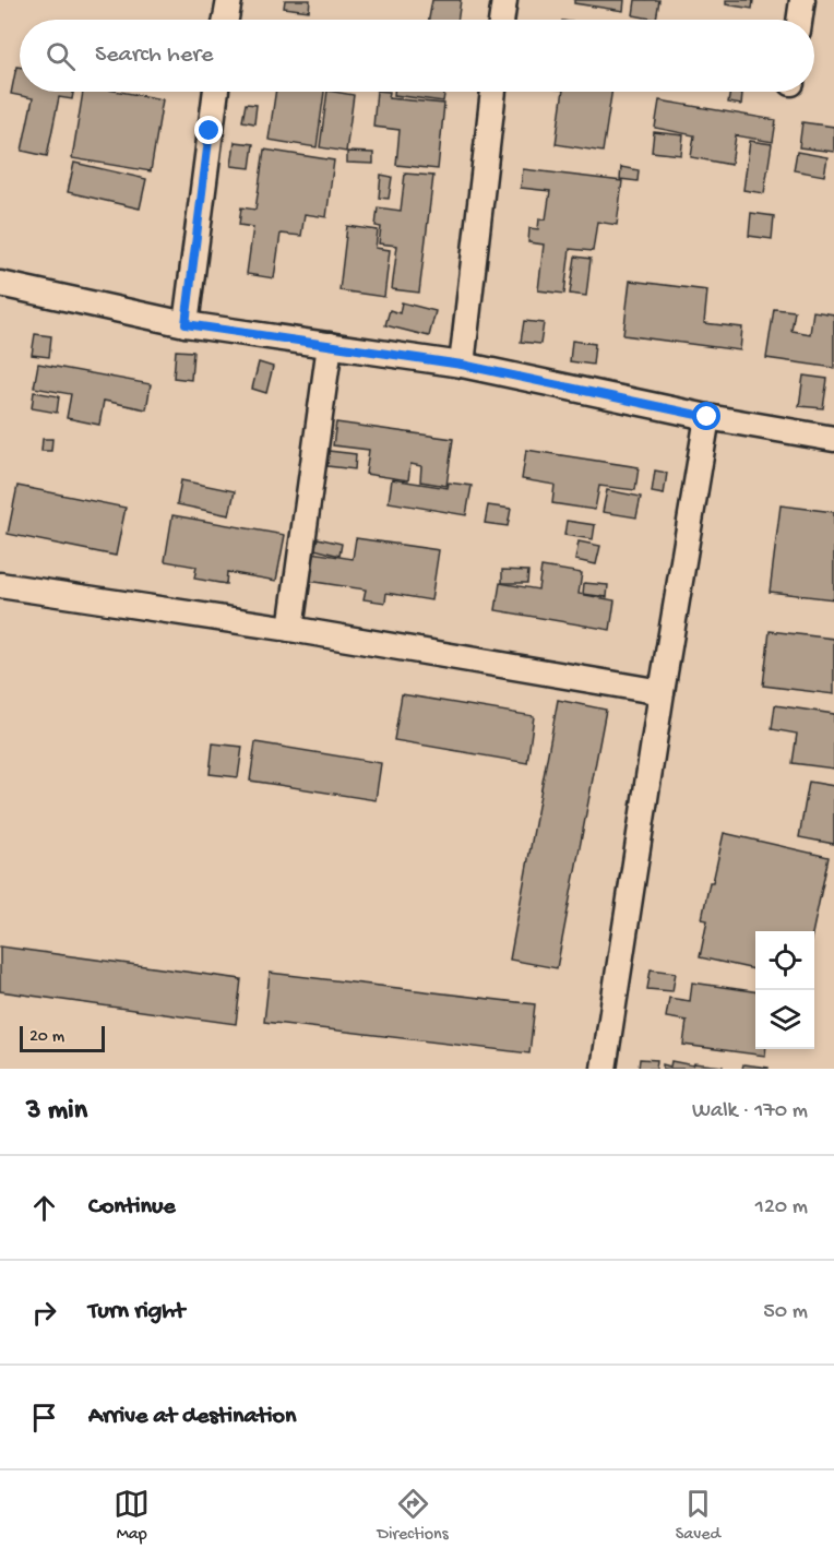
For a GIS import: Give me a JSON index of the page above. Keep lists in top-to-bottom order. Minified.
{"scale_bar":"20 m","page":{"search":"Search here","scale":"20 m","heading":["3 min","Walk · 170 m"],"list":[["Continue","120 m"],["Turn right","50 m"],"Arrive at destination"],"nav":["Map","Directions","Saved"]}}
